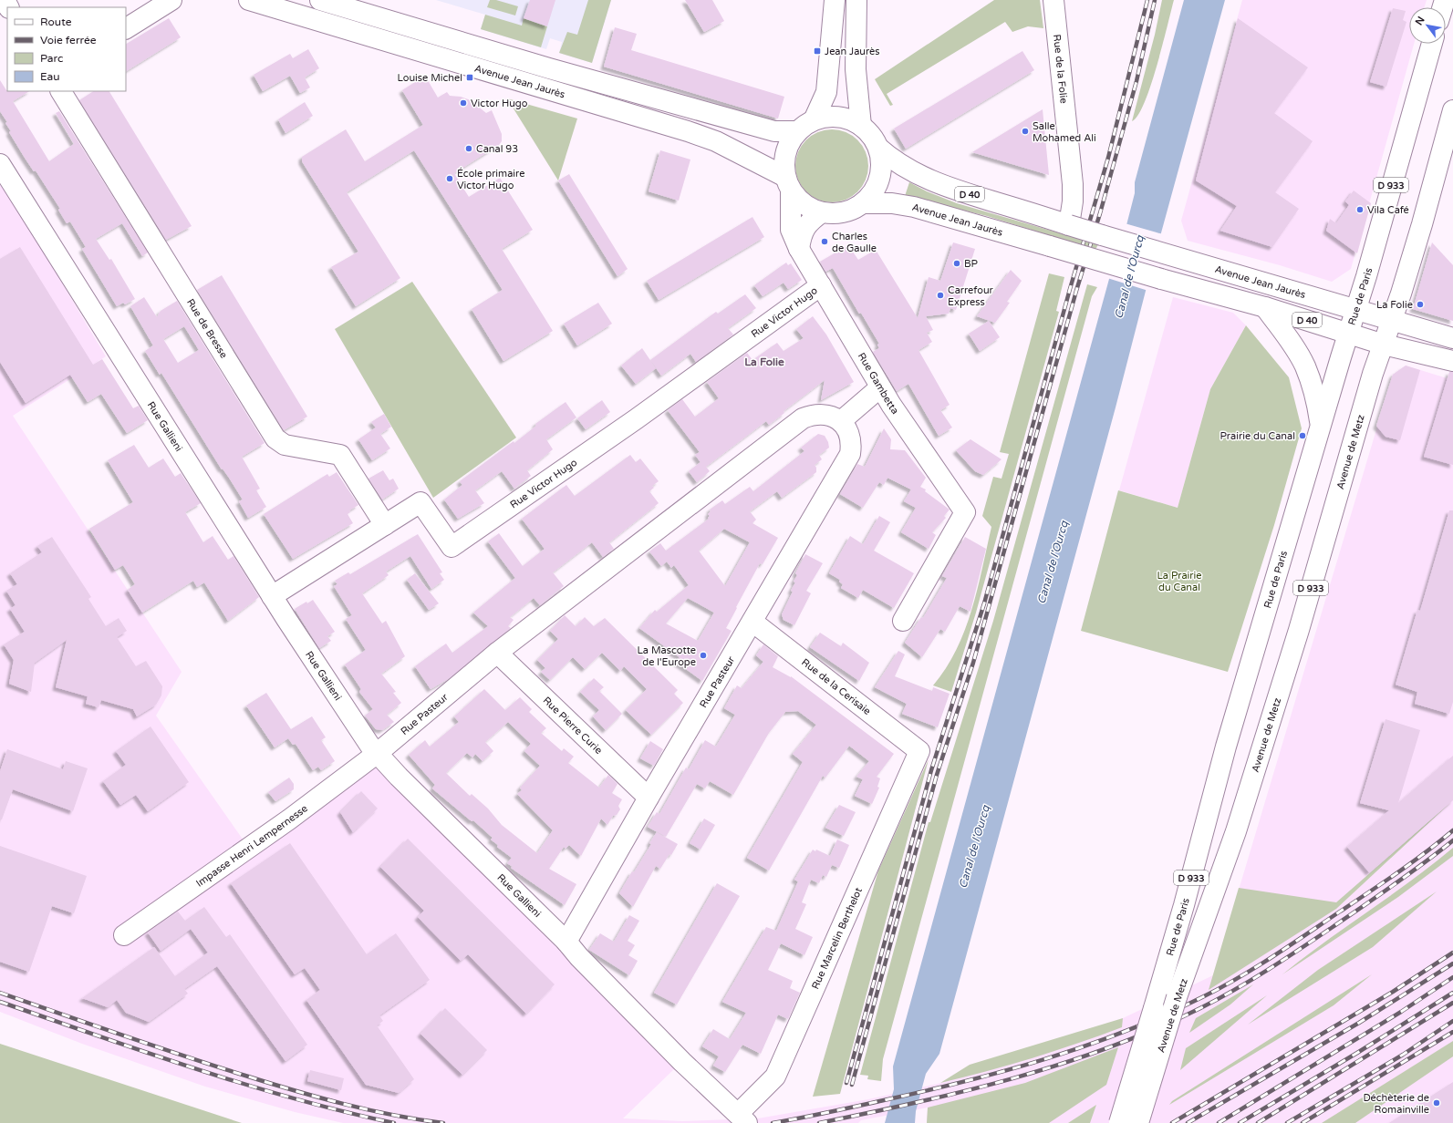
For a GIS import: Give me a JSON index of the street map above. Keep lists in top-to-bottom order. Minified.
{"streets":{"street":["Rue de la Folie","Avenue Jean Jaurès","D 933","D 40","Rue de Paris","Rue Victor Hugo","Rue de Bresse","Rue Gambetta","Rue Gallieni","Avenue de Metz","Rue Pasteur","Rue de la Cerisaie","Rue Pierre Curie","Impasse Henri Lempernesse","Rue Marcelin Berthelot"]},"crossings":[["Rue de la Folie","Avenue Jean Jaurès"],["Rue de la Folie","D 40"],["Avenue Jean Jaurès","D 40"],["Avenue Jean Jaurès","Rue de Paris"],["D 933","D 40"],["D 933","Avenue de Metz"],["D 40","Rue de Paris"],["D 40","Avenue de Metz"],["Rue Victor Hugo","Rue de Bresse"],["Rue Victor Hugo","Rue Gambetta"],["Rue Victor Hugo","Rue Gallieni"],["Rue Gallieni","Rue Pasteur"],["Rue Gallieni","Impasse Henri Lempernesse"],["Rue Gallieni","Rue Marcelin Berthelot"],["Rue Pasteur","Rue de la Cerisaie"],["Rue Pasteur","Rue Pierre Curie"],["Rue Pasteur","Impasse Henri Lempernesse"],["Rue de la Cerisaie","Rue Marcelin Berthelot"]],"districts":["La Folie"],"water":["Canal de l'Ourcq"],"parks":["La Prairie du Canal"],"places":{"transit":["Jean Jaurès","Louise Michel"],"other":["Victor Hugo","Salle Mohamed Ali","Canal 93","École primaire Victor Hugo","Vila Café","Charles de Gaulle","BP","Carrefour Express","La Folie","Prairie du Canal","La Mascotte de l'Europe","Déchèterie de Romainville"]},"legend":["Route","Voie ferrée","Parc","Eau"],"north":"top left"}
